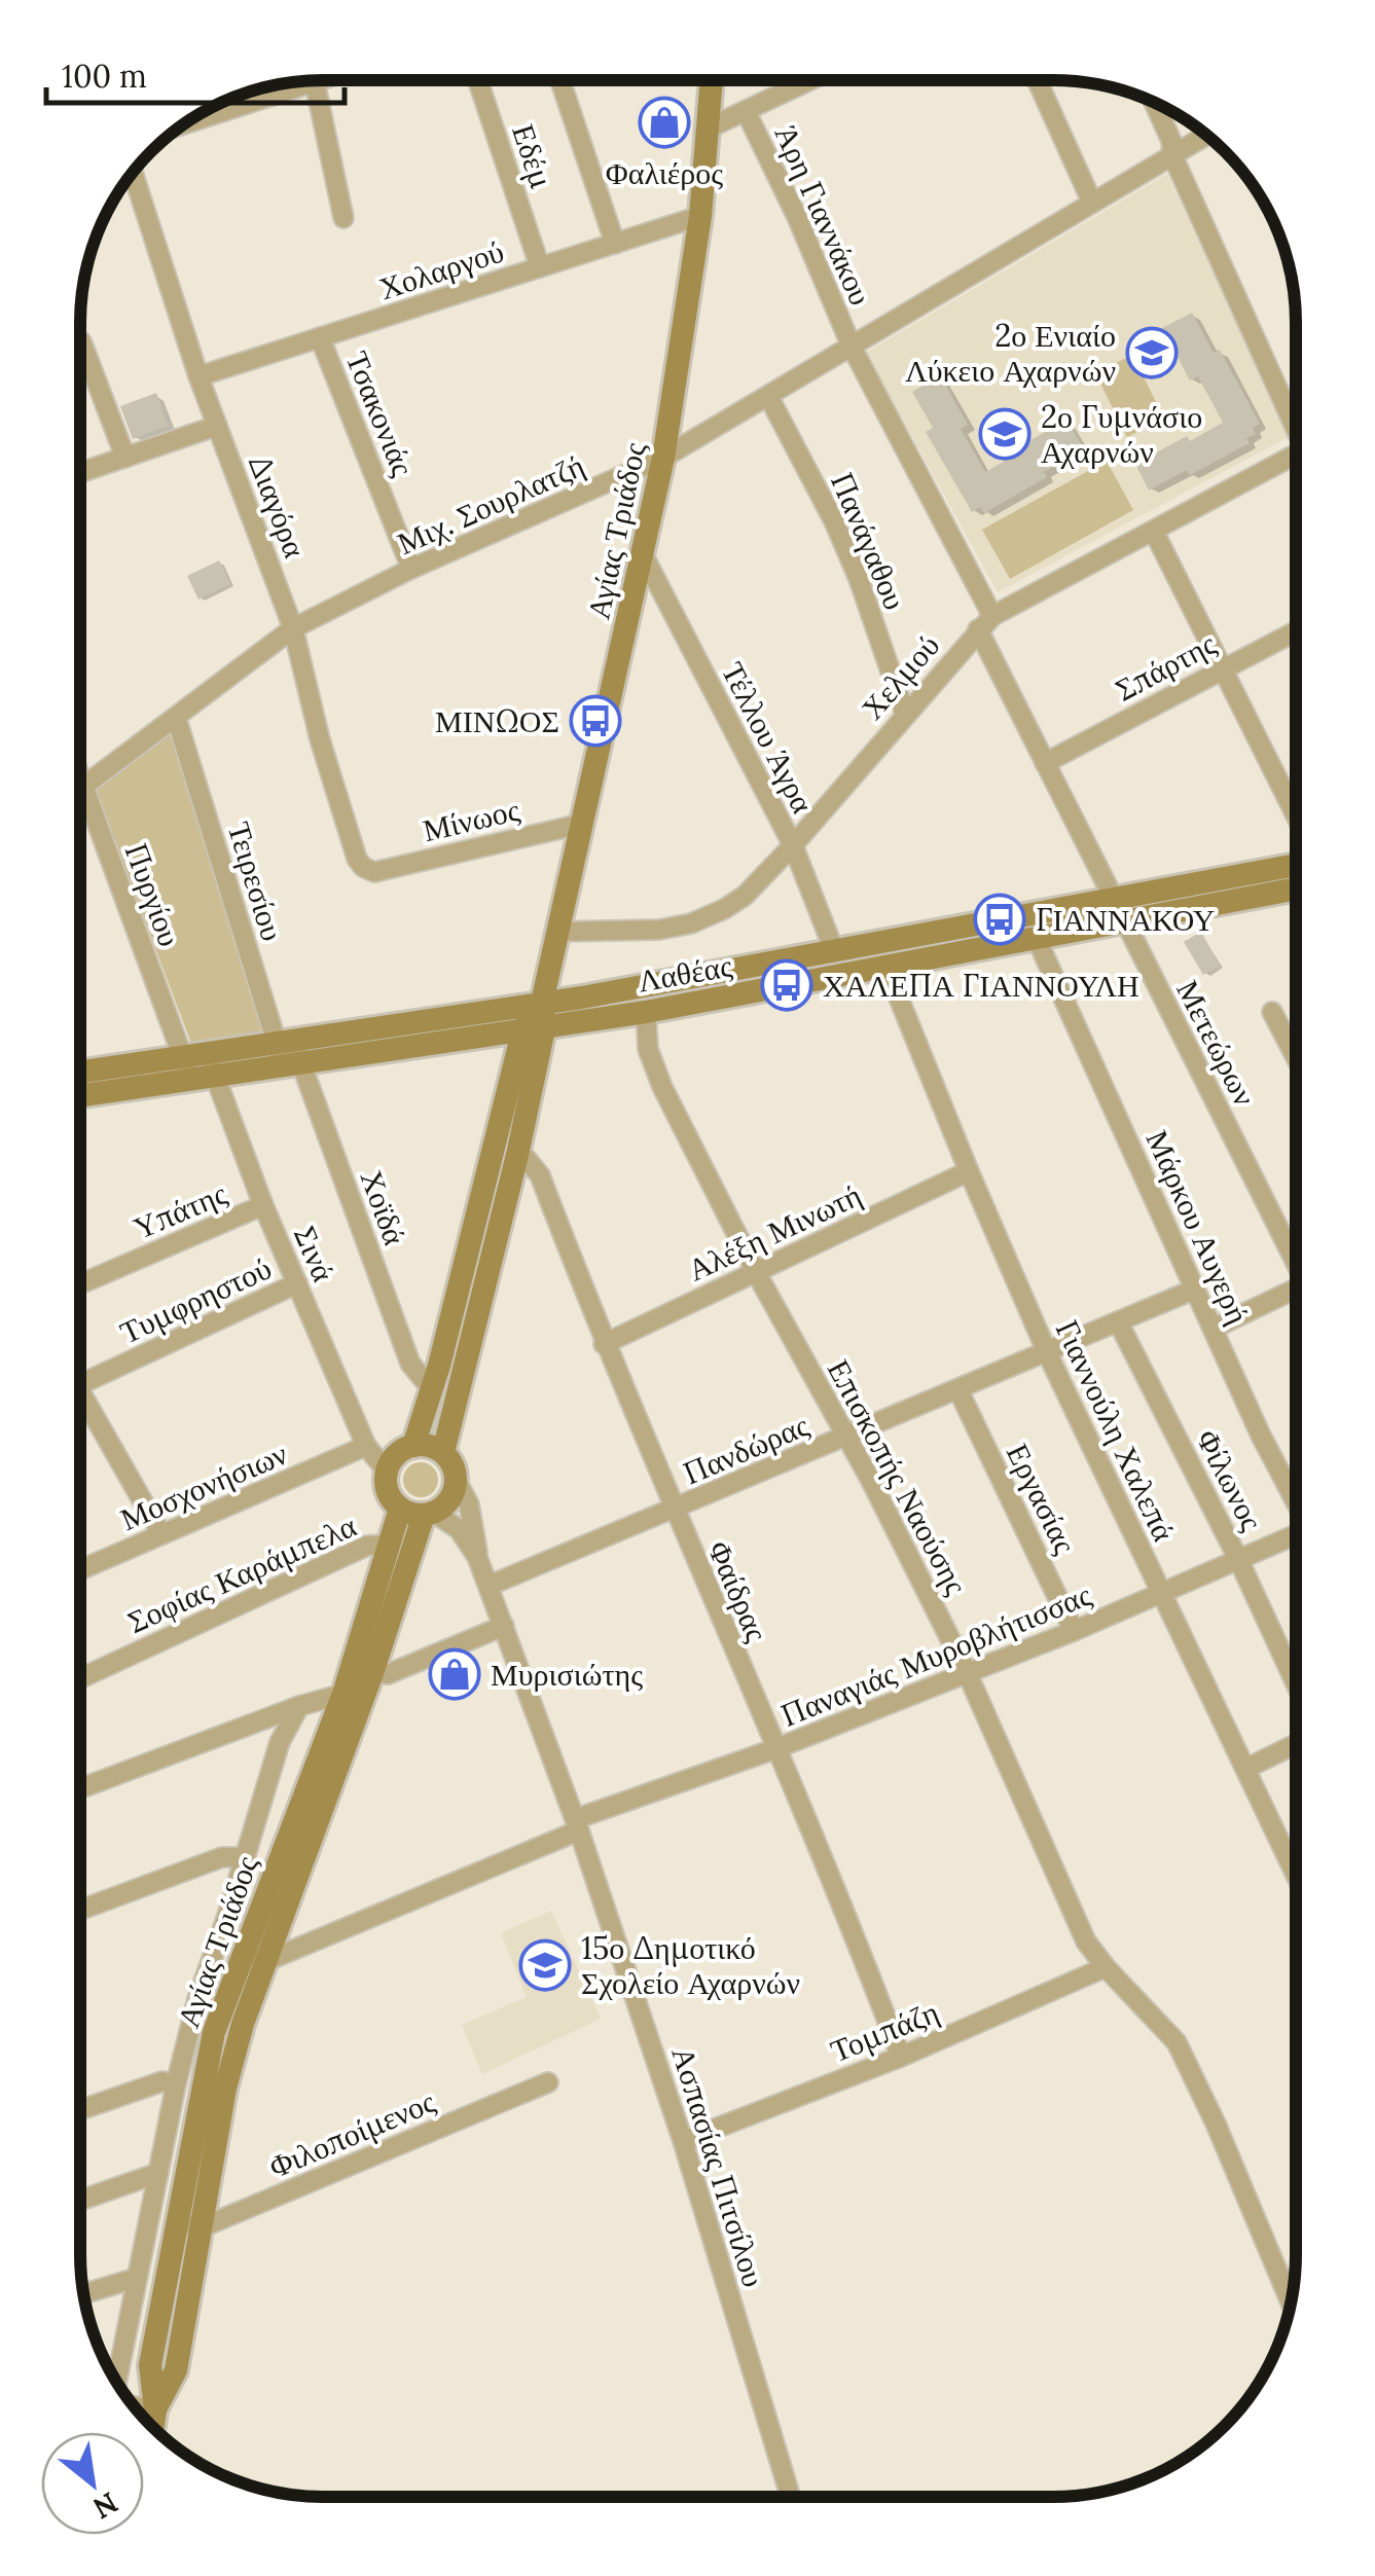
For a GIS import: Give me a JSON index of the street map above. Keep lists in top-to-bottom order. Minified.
{"streets":{"street":["Εδέμ","Άρη Γιαννάκου","Χολαργού","Τσακονιάς","Μιχ. Σουρλατζή","Διαγόρα","Αγίας Τριάδος","Πανάγαθου","Σπάρτης","Χελμού","Τέλλου Άγρα","Μίνωος","Τειρεσίου","Πυργίου","Λαθέας","Μετεώρων","Χοϊδά","Υπάτης","Μάρκου Αυγερή","Αλέξη Μινωτή","Σινά","Τυμφρηστού","Γιαννούλη Χαλεπά","Πανδώρας","Επισκοπής Ναούσης","Φίλωνος","Μοσχονήσιων","Εργασίας","Σοφίας Καράμπελα","Φαίδρας","Παναγιάς Μυροβλήτισσας","Τομπάζη","Φιλοποίμενος","Ασπασίας Πιτσίλου"]},"crossings":[["Εδέμ","Χολαργού"],["Άρη Γιαννάκου","Μιχ. Σουρλατζή"],["Άρη Γιαννάκου","Χελμού"],["Χολαργού","Τσακονιάς"],["Χολαργού","Διαγόρα"],["Χολαργού","Αγίας Τριάδος"],["Τσακονιάς","Μιχ. Σουρλατζή"],["Μιχ. Σουρλατζή","Διαγόρα"],["Μιχ. Σουρλατζή","Αγίας Τριάδος"],["Μιχ. Σουρλατζή","Πανάγαθου"],["Μιχ. Σουρλατζή","Τειρεσίου"],["Μιχ. Σουρλατζή","Πυργίου"],["Διαγόρα","Μίνωος"],["Αγίας Τριάδος","Χελμού"],["Αγίας Τριάδος","Τέλλου Άγρα"],["Αγίας Τριάδος","Μίνωος"],["Αγίας Τριάδος","Λαθέας"],["Αγίας Τριάδος","Χοϊδά"],["Αγίας Τριάδος","Σινά"],["Αγίας Τριάδος","Σοφίας Καράμπελα"],["Αγίας Τριάδος","Φαίδρας"],["Αγίας Τριάδος","Παναγιάς Μυροβλήτισσας"],["Αγίας Τριάδος","Φιλοποίμενος"],["Αγίας Τριάδος","Ασπασίας Πιτσίλου"],["Πανάγαθου","Χελμού"],["Χελμού","Τέλλου Άγρα"],["Τέλλου Άγρα","Λαθέας"],["Τειρεσίου","Λαθέας"],["Τειρεσίου","Χοϊδά"],["Πυργίου","Λαθέας"],["Πυργίου","Σινά"],["Λαθέας","Μετεώρων"],["Λαθέας","Χοϊδά"],["Λαθέας","Μάρκου Αυγερή"],["Λαθέας","Σινά"],["Λαθέας","Γιαννούλη Χαλεπά"],["Λαθέας","Επισκοπής Ναούσης"],["Υπάτης","Σινά"],["Μάρκου Αυγερή","Πανδώρας"],["Αλέξη Μινωτή","Γιαννούλη Χαλεπά"],["Αλέξη Μινωτή","Επισκοπής Ναούσης"],["Αλέξη Μινωτή","Φαίδρας"],["Σινά","Τυμφρηστού"],["Σινά","Μοσχονήσιων"],["Σινά","Ασπασίας Πιτσίλου"],["Γιαννούλη Χαλεπά","Πανδώρας"],["Γιαννούλη Χαλεπά","Φίλωνος"],["Γιαννούλη Χαλεπά","Παναγιάς Μυροβλήτισσας"],["Πανδώρας","Επισκοπής Ναούσης"],["Πανδώρας","Φίλωνος"],["Πανδώρας","Εργασίας"],["Πανδώρας","Φαίδρας"],["Πανδώρας","Ασπασίας Πιτσίλου"],["Επισκοπής Ναούσης","Παναγιάς Μυροβλήτισσας"],["Επισκοπής Ναούσης","Τομπάζη"],["Φίλωνος","Παναγιάς Μυροβλήτισσας"],["Εργασίας","Παναγιάς Μυροβλήτισσας"],["Φαίδρας","Παναγιάς Μυροβλήτισσας"],["Φαίδρας","Τομπάζη"],["Παναγιάς Μυροβλήτισσας","Ασπασίας Πιτσίλου"],["Τομπάζη","Ασπασίας Πιτσίλου"]],"places":{"shop":["Φαλιέρος","Μυρισιώτης"],"school or university":["2ο Ενιαίο Λύκειο Αχαρνών","2ο Γυμνάσιο Αχαρνών","15ο Δημοτικό Σχολείο Αχαρνών"],"bus stop":["ΜΙΝΩΟΣ","ΓΙΑΝΝΑΚΟΥ","ΧΑΛΕΠΑ ΓΙΑΝΝΟΥΛΗ"]},"scale_bar":"100 m","north":"bottom right"}
